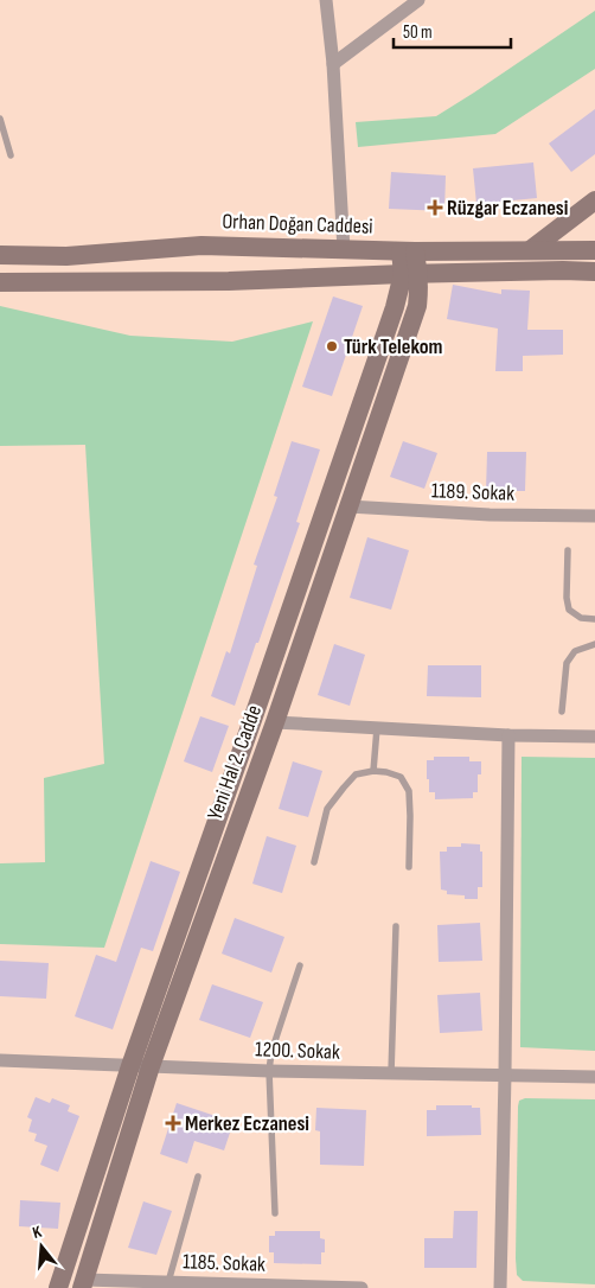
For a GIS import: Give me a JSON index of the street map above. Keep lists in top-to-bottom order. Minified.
{"streets":{"street":["Orhan Doğan Caddesi","1189. Sokak","Yeni Hal 2. Cadde","1200. Sokak","1185. Sokak"]},"crossings":[["Orhan Doğan Caddesi","Yeni Hal 2. Cadde"],["1189. Sokak","Yeni Hal 2. Cadde"],["Yeni Hal 2. Cadde","1200. Sokak"],["Yeni Hal 2. Cadde","1185. Sokak"]],"places":{"health":["Rüzgar Eczanesi","Merkez Eczanesi"],"other":["Türk Telekom"]},"scale_bar":"50 m","north":"top"}
